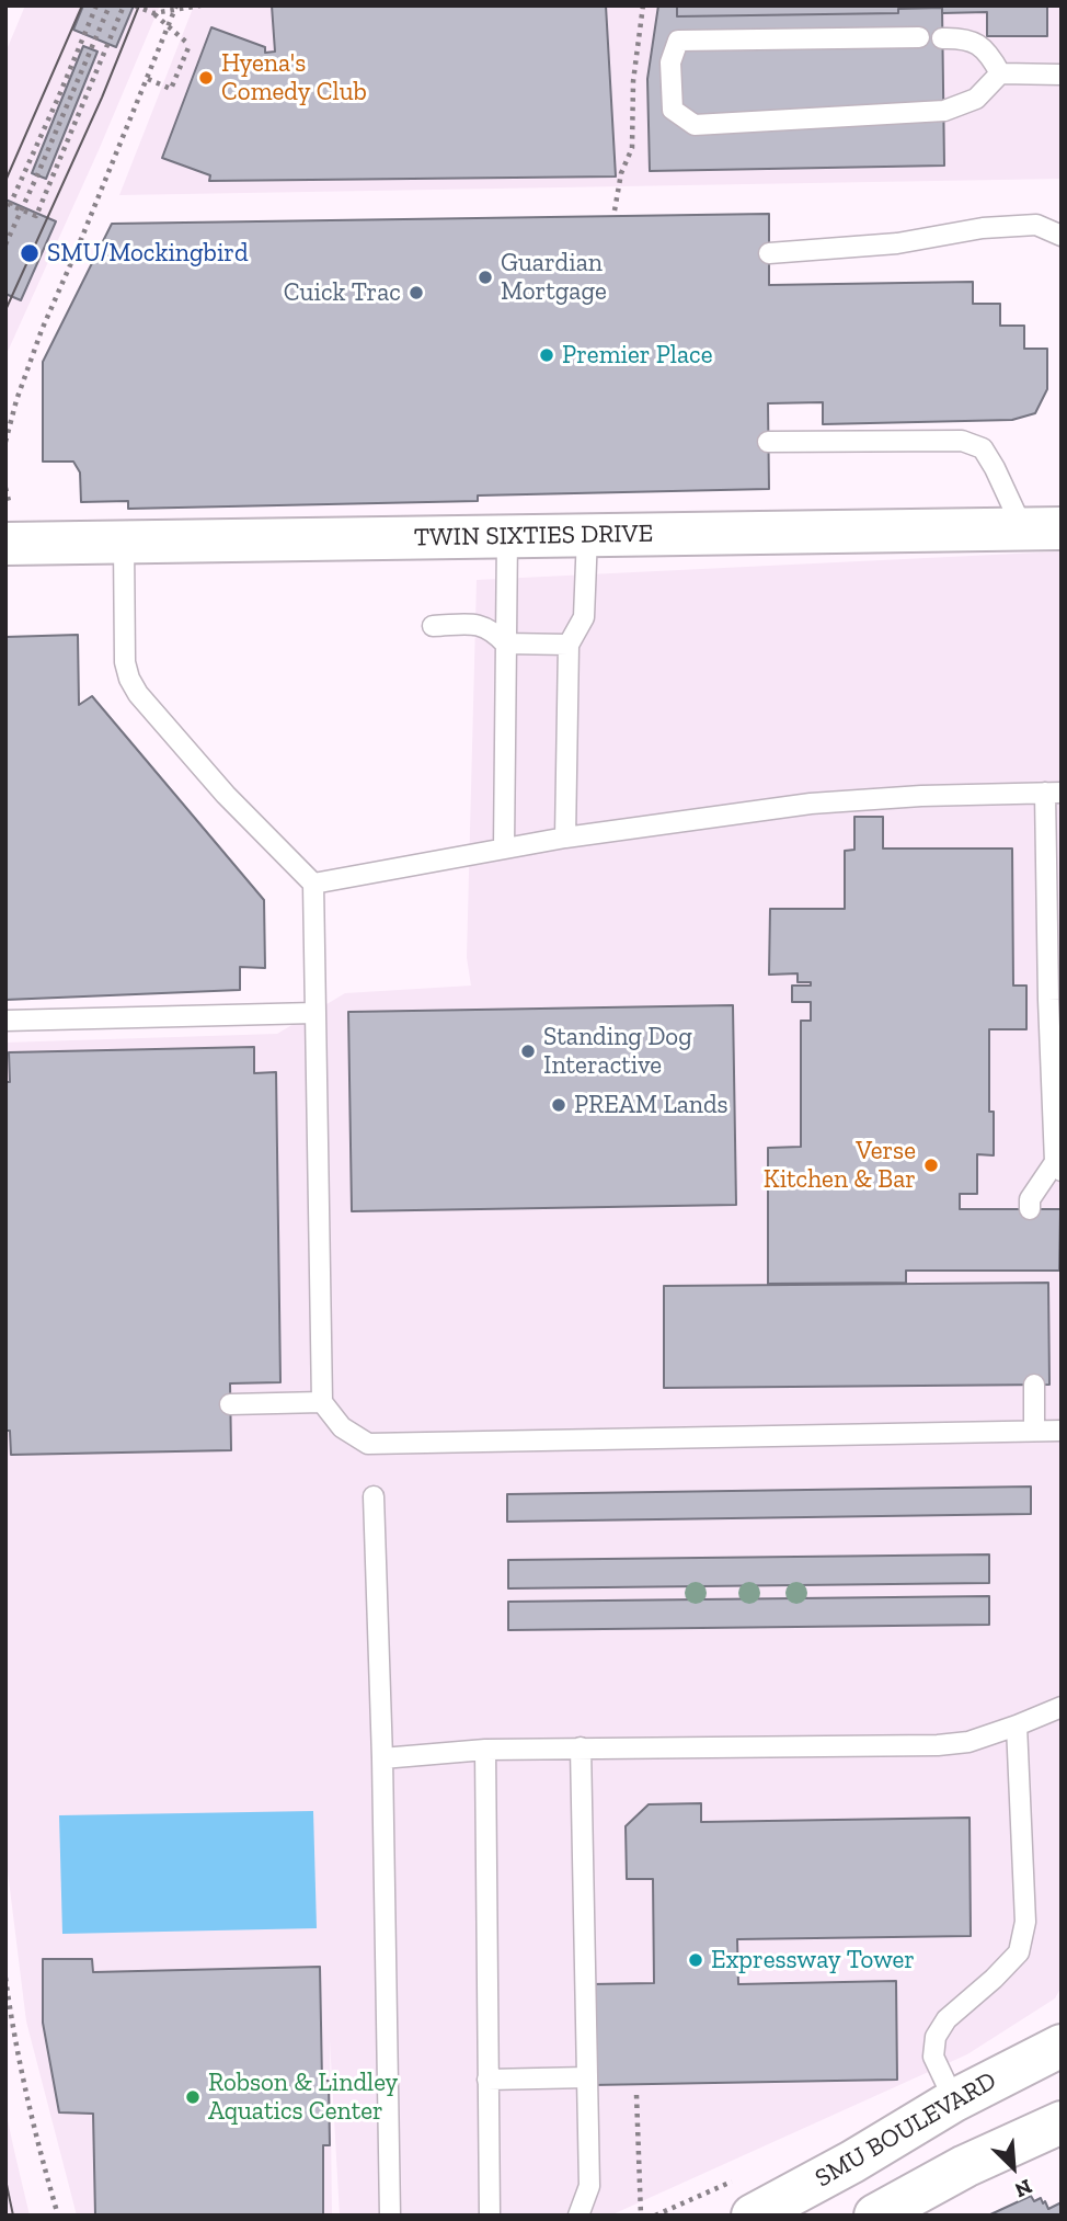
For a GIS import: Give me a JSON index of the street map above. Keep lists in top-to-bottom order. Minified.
{"streets":{"street":["TWIN SIXTIES DRIVE","SMU BOULEVARD"]},"places":["Hyena's Comedy Club","SMU/Mockingbird","Guardian Mortgage","Cuick Trac","Premier Place","Standing Dog Interactive","PREAM Lands","Verse Kitchen & Bar","Expressway Tower","Robson & Lindley Aquatics Center"],"north":"bottom right"}
